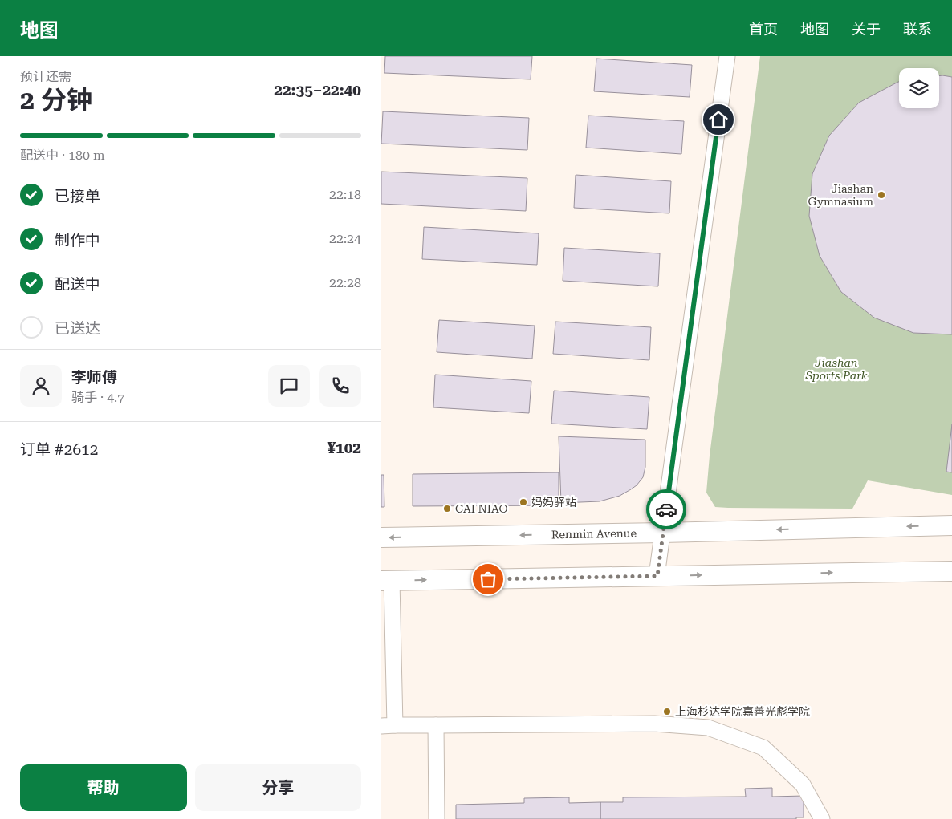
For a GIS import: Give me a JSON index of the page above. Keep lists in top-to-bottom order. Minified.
{"streets":{"main road":["Renmin Avenue"]},"parks":["Jiashan Sports Park"],"places":["Jiashan Gymnasium","妈妈驿站","CAI NIAO","上海杉达学院嘉善光彪学院"],"page":{"header":"地图","nav":["首页","地图","关于","联系"],"heading":["2 分钟","预计还需","22:35–22:40"],"panel":["李师傅","骑手 · 4.7","订单 #2612","¥102"],"bar":"配送中 · 180 m","list":[["已接单","22:18"],["制作中","22:24"],["配送中","22:28"],"已送达"],"buttons":["帮助","分享"]}}
